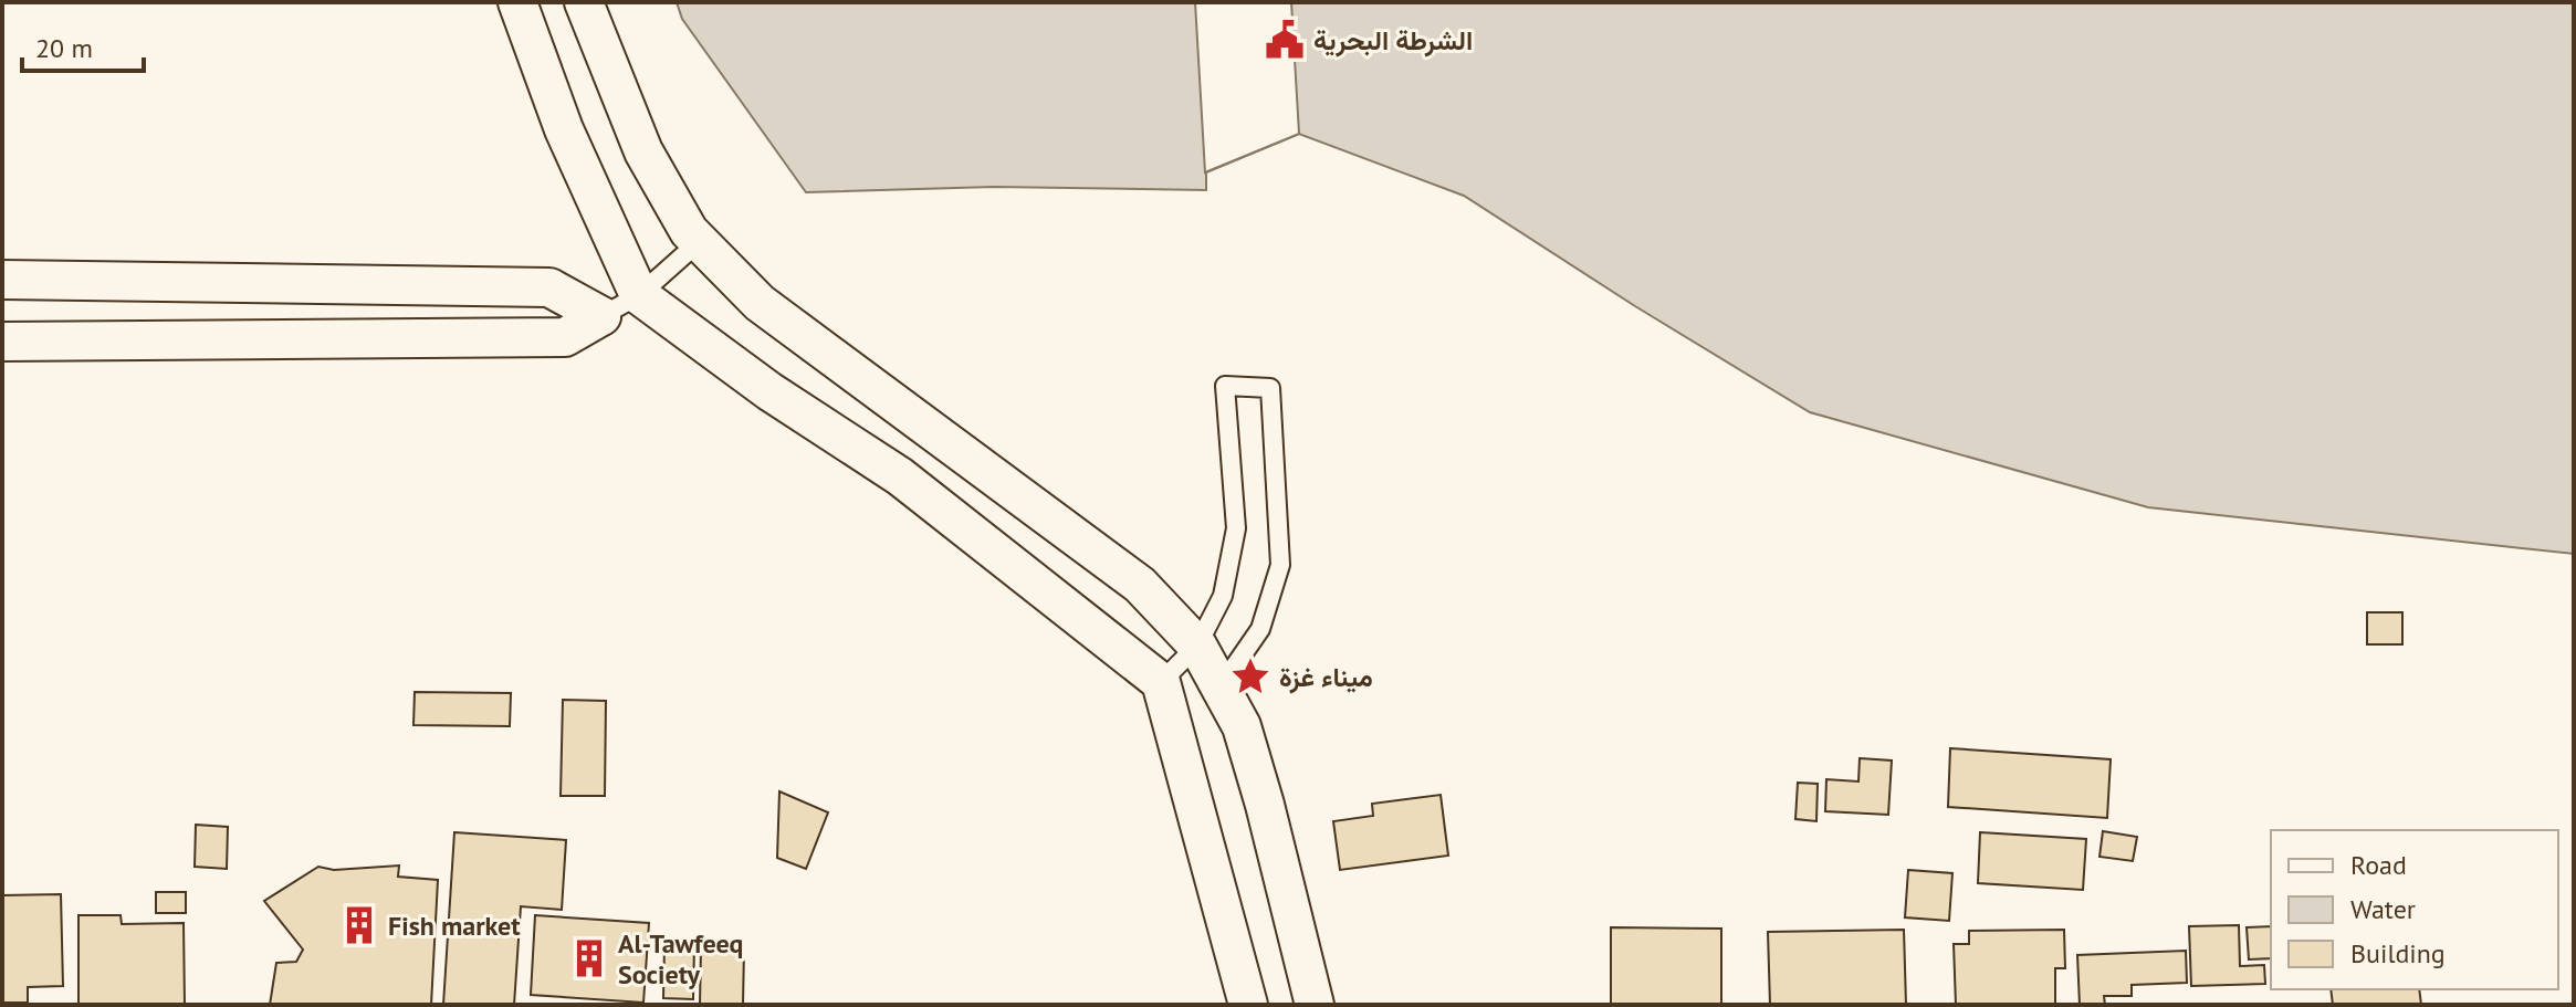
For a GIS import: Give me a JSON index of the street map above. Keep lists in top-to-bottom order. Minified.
{"places":{"public building":["الشرطة البحرية"],"place":["ميناء غزة"],"building":["Fish market","Al-Tawfeeq Society"]},"legend":["Road","Water","Building"],"scale_bar":"20 m"}
